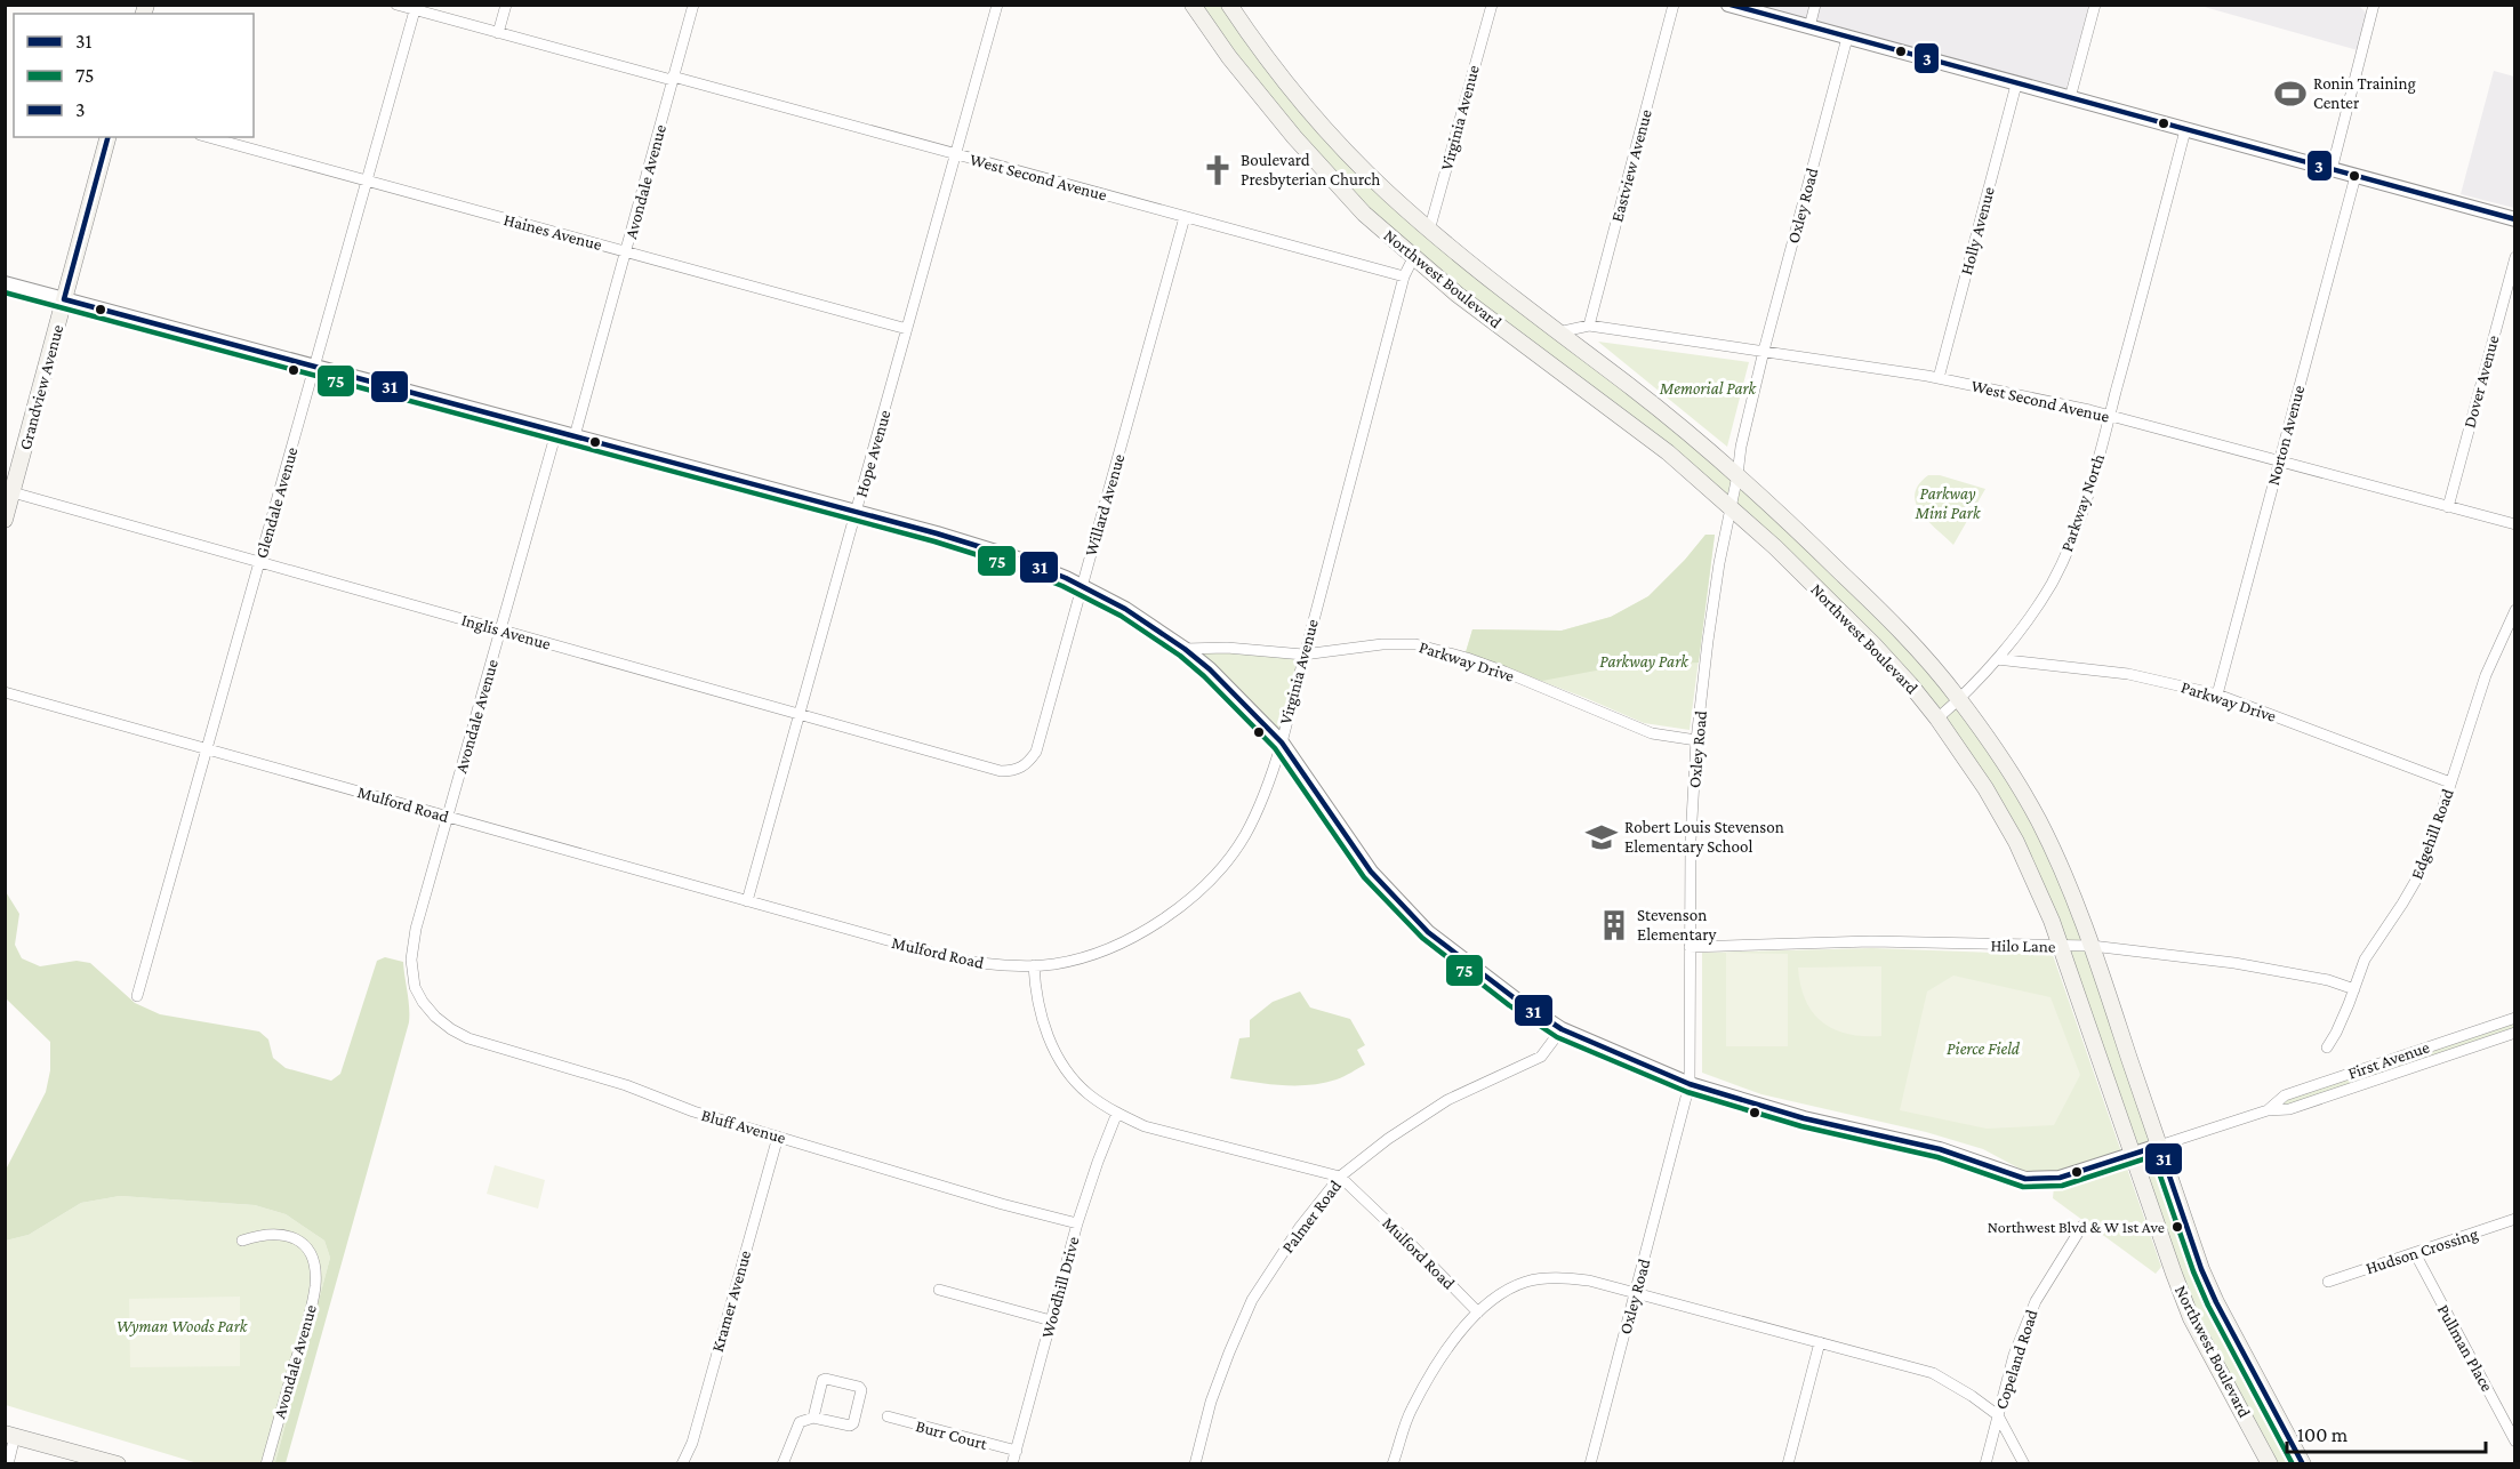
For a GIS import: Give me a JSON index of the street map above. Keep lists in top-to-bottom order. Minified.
{"streets":{"main road":["Northwest Boulevard","Grandview Avenue"],"street":["Virginia Avenue","Eastview Avenue","West Second Avenue","Avondale Avenue","Oxley Road","Holly Avenue","Haines Avenue","Dover Avenue","Norton Avenue","Hope Avenue","Glendale Avenue","Parkway North","Willard Avenue","Inglis Avenue","Parkway Drive","Mulford Road","Edgehill Road","Hilo Lane","First Avenue","Bluff Avenue","Palmer Road","Hudson Crossing","Woodhill Drive","Kramer Avenue","Pullman Place","Copeland Road","Burr Court"]},"crossings":[["Virginia Avenue","West Second Avenue"],["Virginia Avenue","Northwest Boulevard"],["Virginia Avenue","Parkway Drive"],["Virginia Avenue","Mulford Road"],["Virginia Avenue","First Avenue"],["Eastview Avenue","West Second Avenue"],["West Second Avenue","Avondale Avenue"],["West Second Avenue","Oxley Road"],["West Second Avenue","Holly Avenue"],["West Second Avenue","Northwest Boulevard"],["West Second Avenue","Dover Avenue"],["West Second Avenue","Norton Avenue"],["West Second Avenue","Hope Avenue"],["West Second Avenue","Glendale Avenue"],["West Second Avenue","Parkway North"],["West Second Avenue","Willard Avenue"],["Avondale Avenue","Haines Avenue"],["Avondale Avenue","Inglis Avenue"],["Avondale Avenue","Mulford Road"],["Avondale Avenue","First Avenue"],["Avondale Avenue","Bluff Avenue"],["Oxley Road","Northwest Boulevard"],["Oxley Road","Parkway Drive"],["Oxley Road","Hilo Lane"],["Oxley Road","First Avenue"],["Haines Avenue","Hope Avenue"],["Haines Avenue","Glendale Avenue"],["Northwest Boulevard","Parkway North"],["Northwest Boulevard","Hilo Lane"],["Northwest Boulevard","First Avenue"],["Grandview Avenue","Inglis Avenue"],["Grandview Avenue","First Avenue"],["Norton Avenue","Parkway Drive"],["Hope Avenue","Inglis Avenue"],["Hope Avenue","Mulford Road"],["Hope Avenue","First Avenue"],["Glendale Avenue","Inglis Avenue"],["Glendale Avenue","Mulford Road"],["Glendale Avenue","First Avenue"],["Parkway North","Parkway Drive"],["Willard Avenue","Inglis Avenue"],["Willard Avenue","First Avenue"],["Parkway Drive","Edgehill Road"],["Parkway Drive","First Avenue"],["Mulford Road","Palmer Road"],["Mulford Road","Woodhill Drive"],["Edgehill Road","Hilo Lane"],["First Avenue","Palmer Road"],["Bluff Avenue","Woodhill Drive"],["Bluff Avenue","Kramer Avenue"],["Hudson Crossing","Pullman Place"],["Woodhill Drive","Burr Court"]],"parks":["Memorial Park","Parkway Mini Park","Parkway Park","Pierce Field","Wyman Woods Park"],"places":{"sports":["Ronin Training Center"],"church":["Boulevard Presbyterian Church"],"school or university":["Robert Louis Stevenson Elementary School"],"building":["Stevenson Elementary"],"other":["Northwest Blvd & W 1st Ave"]},"lines":["transit line 3","transit line 31","transit line 75"],"legend":["31","75","3"],"scale_bar":"100 m"}
